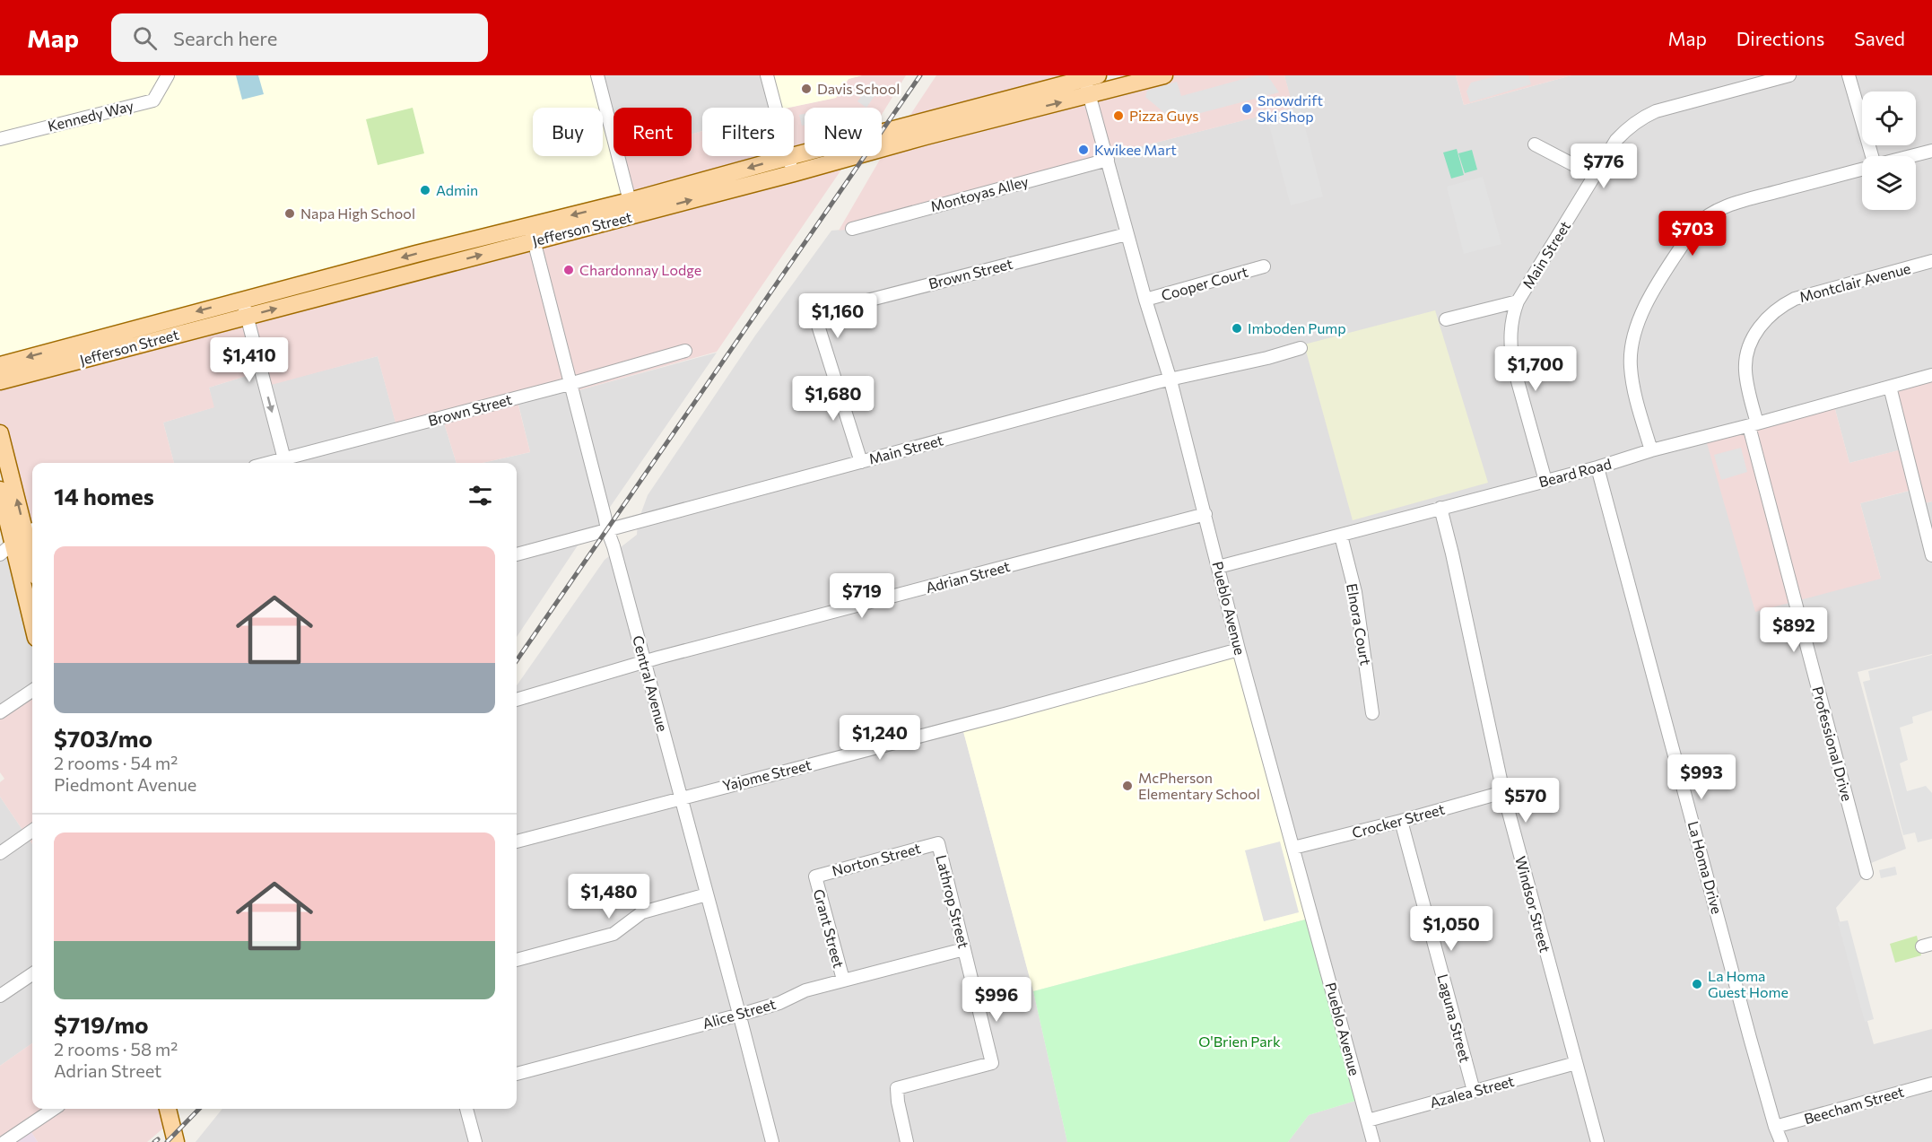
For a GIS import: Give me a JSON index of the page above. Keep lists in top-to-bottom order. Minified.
{"streets":{"main road":["Jefferson Street"],"street":["Kennedy Way","Montoyas Alley","Main Street","Brown Street","Montclair Avenue","Cooper Court","Beard Road","Adrian Street","Pueblo Avenue","Elnora Court","Central Avenue","Professional Drive","Yajome Street","Crocker Street","Norton Street","La Homa Drive","Lathrop Street","Windsor Street","Grant Street","Alice Street","Laguna Street","Azalea Street","Beecham Street"]},"crossings":[["Montoyas Alley","Pueblo Avenue"],["Jefferson Street","Pueblo Avenue"],["Jefferson Street","Central Avenue"],["Main Street","Brown Street"],["Main Street","Pueblo Avenue"],["Main Street","Central Avenue"],["Brown Street","Pueblo Avenue"],["Brown Street","Central Avenue"],["Montclair Avenue","Beard Road"],["Montclair Avenue","Professional Drive"],["Cooper Court","Pueblo Avenue"],["Beard Road","Pueblo Avenue"],["Beard Road","Elnora Court"],["Beard Road","Professional Drive"],["Beard Road","La Homa Drive"],["Beard Road","Windsor Street"],["Adrian Street","Pueblo Avenue"],["Adrian Street","Central Avenue"],["Pueblo Avenue","Yajome Street"],["Pueblo Avenue","Crocker Street"],["Pueblo Avenue","Azalea Street"],["Central Avenue","Yajome Street"],["Central Avenue","Alice Street"],["Crocker Street","Windsor Street"],["Crocker Street","Laguna Street"],["Norton Street","Lathrop Street"],["Norton Street","Grant Street"],["La Homa Drive","Beecham Street"],["Lathrop Street","Alice Street"],["Windsor Street","Azalea Street"],["Grant Street","Alice Street"],["Laguna Street","Azalea Street"]],"parks":["O'Brien Park"],"places":["Davis School","Snowdrift Ski Shop","Pizza Guys","Kwikee Mart","Admin","Napa High School","Chardonnay Lodge","Imboden Pump","McPherson Elementary School","La Homa Guest Home"],"page":{"header":"Map","search":"Search here","nav":["Map","Directions","Saved"],"chip":["Buy","Rent","Filters","New"],"price":["$776","$703","$1,160","$1,410","$1,700","$1,680","$719","$892","$1,240","$993","$570","$1,480","$1,050","$996"],"heading":"14 homes","list":[{"name":"$703/mo","note":"2 rooms · 54 m² · Piedmont Avenue"},{"name":"$719/mo","note":"2 rooms · 58 m² · Adrian Street"}]}}
